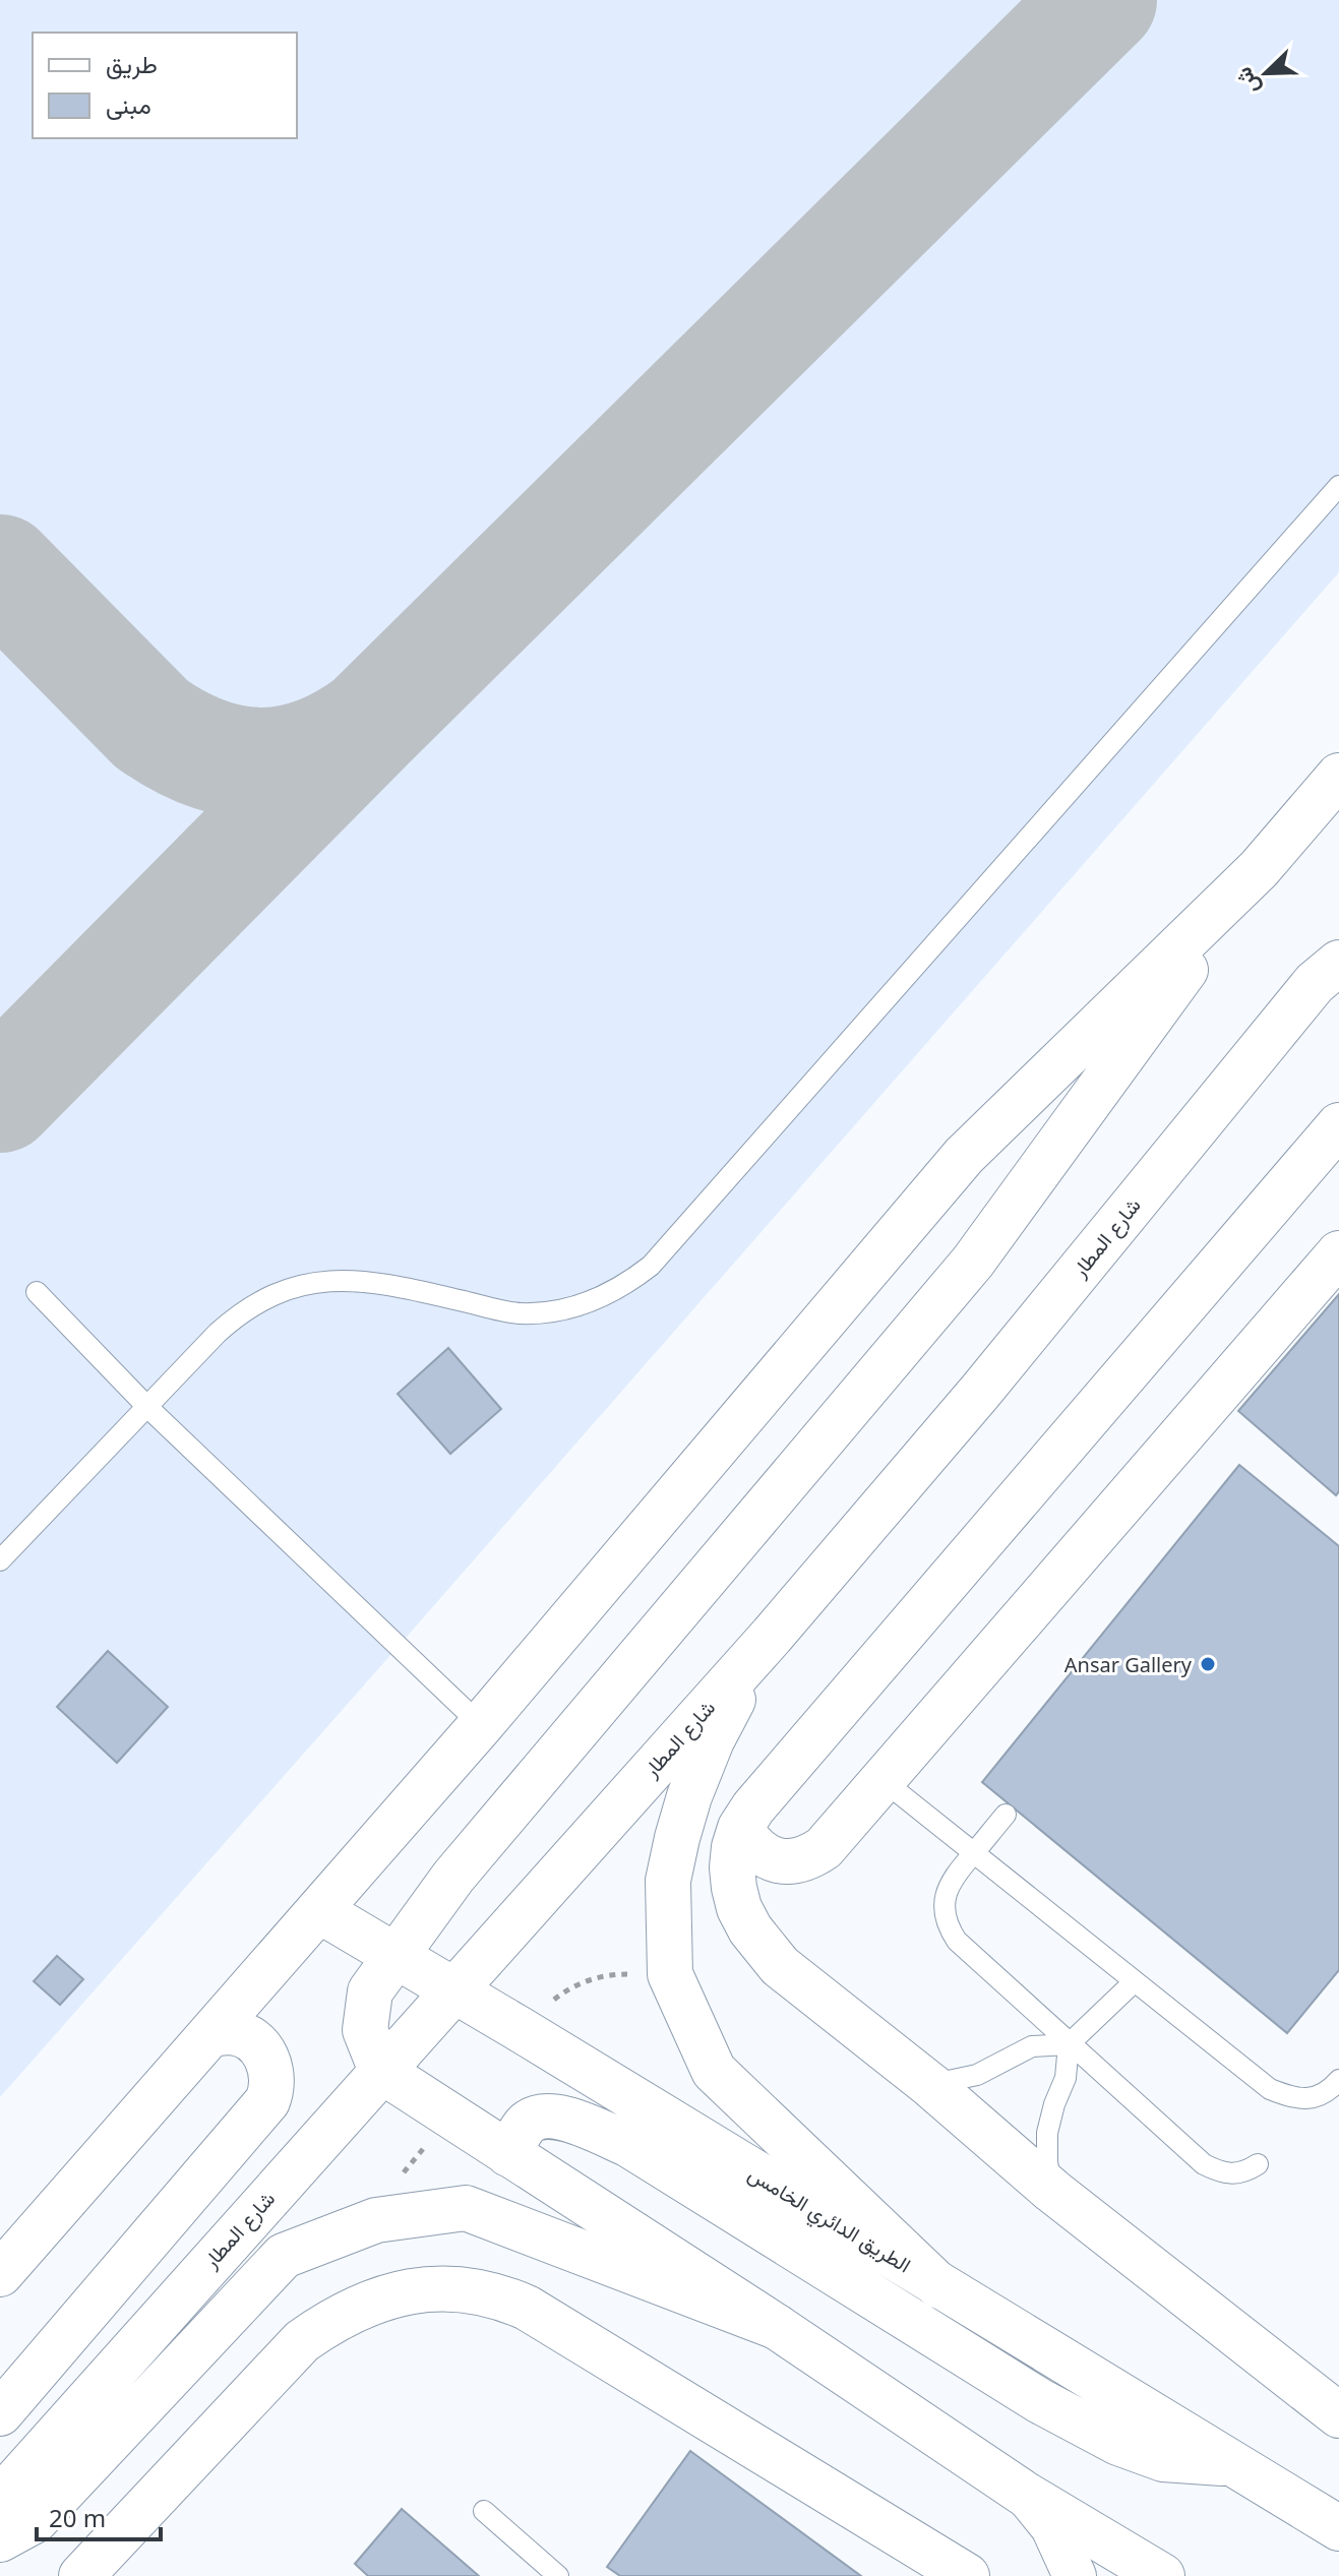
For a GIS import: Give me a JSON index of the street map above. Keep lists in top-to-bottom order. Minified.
{"streets":{"main road":["شارع المطار","الطريق الدائري الخامس"]},"crossings":[["شارع المطار","الطريق الدائري الخامس"]],"places":["Ansar Gallery"],"legend":["طريق","مبنى"],"scale_bar":"20 m","north":"bottom left"}
